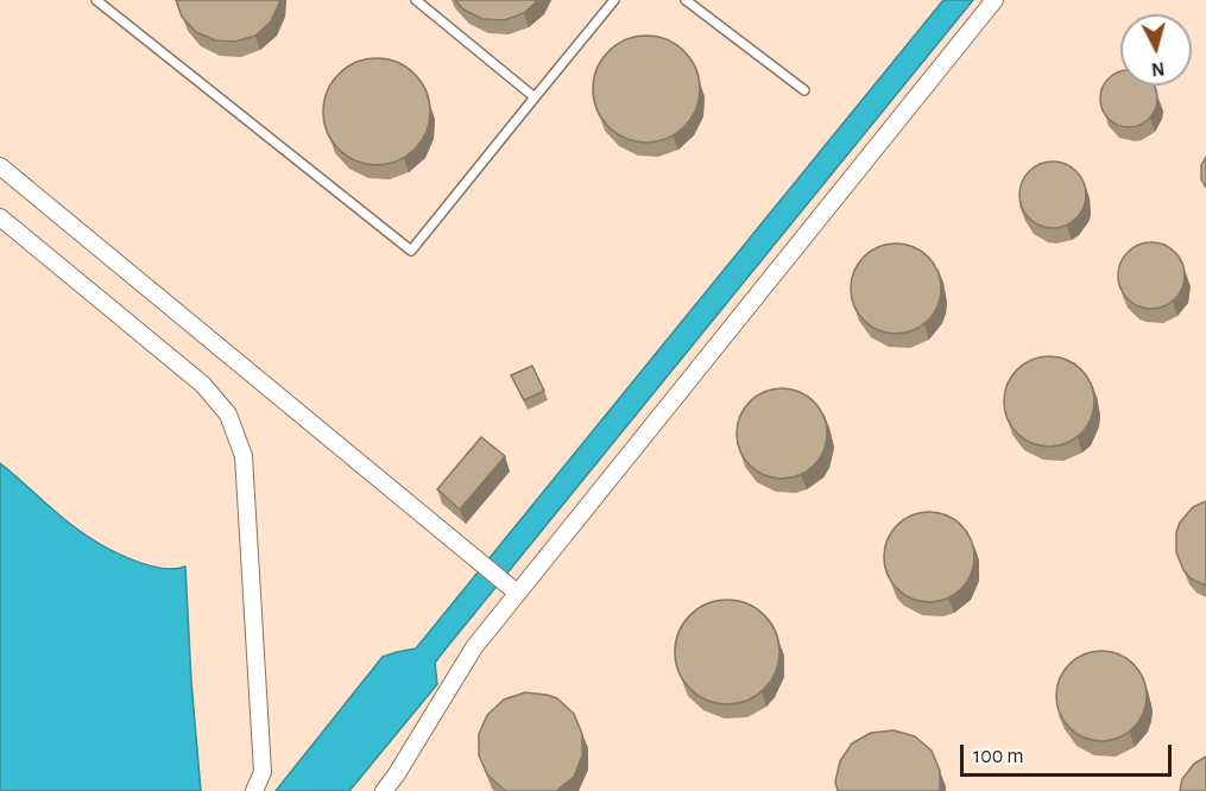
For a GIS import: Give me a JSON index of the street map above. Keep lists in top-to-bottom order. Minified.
{"scale_bar":"100 m","north":"bottom"}
